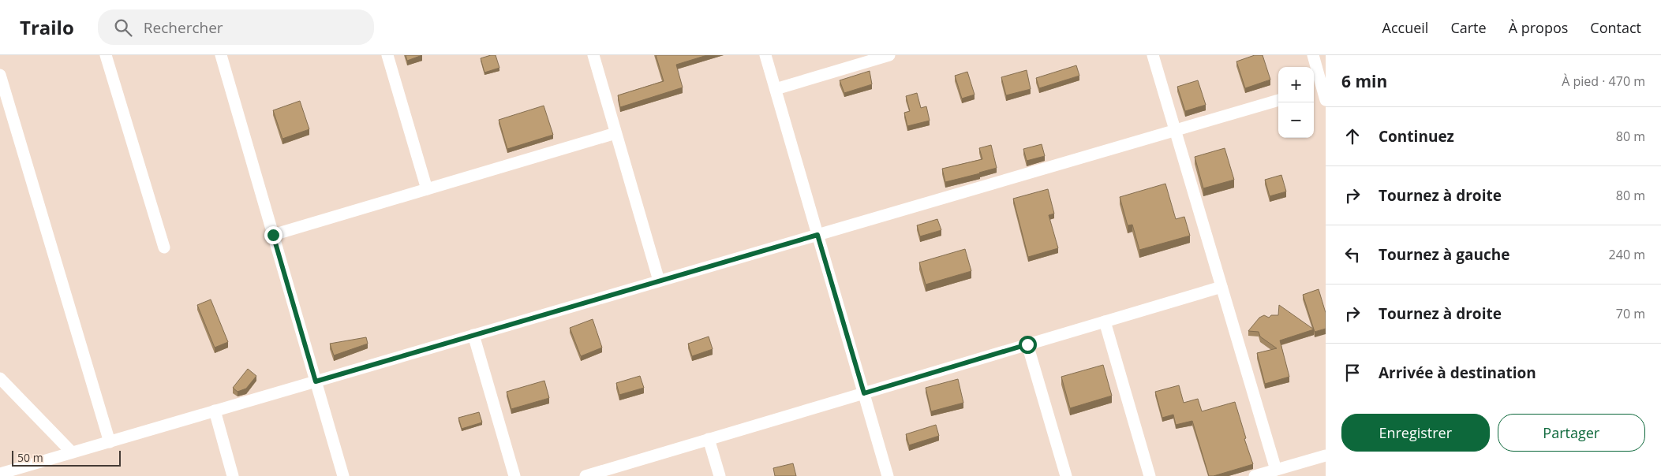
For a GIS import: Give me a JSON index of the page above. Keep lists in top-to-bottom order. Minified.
{"scale_bar":"50 m","page":{"header":"Trailo","search":"Rechercher","nav":["Accueil","Carte","À propos","Contact"],"heading":["6 min","À pied · 470 m"],"map_buttons":["+","−"],"list":[["Continuez","80 m"],["Tournez à droite","80 m"],["Tournez à gauche","240 m"],["Tournez à droite","70 m"],"Arrivée à destination"],"buttons":["Enregistrer","Partager"],"scale":"50 m"}}
